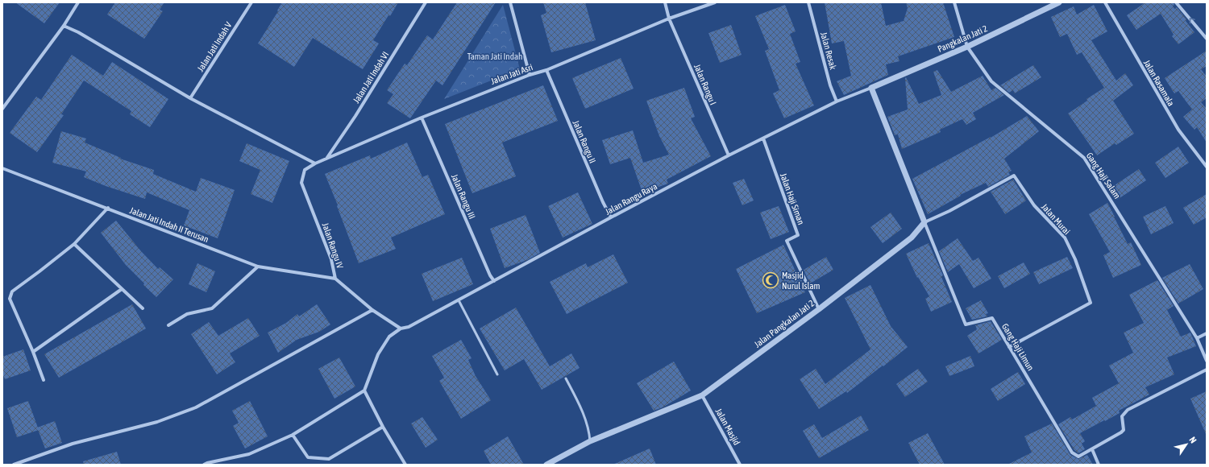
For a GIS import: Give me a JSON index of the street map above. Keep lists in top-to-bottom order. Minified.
{"streets":{"street":["Pangkalan Jati 2","Jalan Jati Indah V","Jalan Resak","Jalan Jati Asri","Jalan Jati Indah VI","Jalan Rasamala","Jalan Rangu I","Jalan Rangu II","Gang Haji Salam","Jalan Rangu III","Jalan Rangu Raya","Jalan Haji Siman","Jalan Murai","Jalan Jati Indah II Terusan","Jalan Rangu IV","Jalan Pangkalan Jati 2","Gang Haji Limun","Jalan Masjid"]},"crossings":[["Pangkalan Jati 2","Gang Haji Salam"],["Pangkalan Jati 2","Jalan Rangu Raya"],["Jalan Resak","Jalan Rangu Raya"],["Jalan Jati Asri","Jalan Jati Indah VI"],["Jalan Jati Asri","Jalan Rangu I"],["Jalan Jati Asri","Jalan Rangu II"],["Jalan Jati Asri","Jalan Rangu III"],["Jalan Jati Asri","Jalan Rangu IV"],["Jalan Rangu I","Jalan Rangu Raya"],["Jalan Rangu II","Jalan Rangu Raya"],["Jalan Rangu III","Jalan Rangu Raya"],["Jalan Rangu Raya","Jalan Haji Siman"],["Jalan Rangu Raya","Jalan Rangu IV"],["Jalan Haji Siman","Jalan Pangkalan Jati 2"],["Jalan Murai","Jalan Pangkalan Jati 2"],["Jalan Murai","Gang Haji Limun"],["Jalan Jati Indah II Terusan","Jalan Rangu IV"],["Jalan Pangkalan Jati 2","Gang Haji Limun"],["Jalan Pangkalan Jati 2","Jalan Masjid"]],"parks":["Taman Jati Indah"],"places":{"mosque":["Masjid Nurul Islam"]},"north":"top right"}
